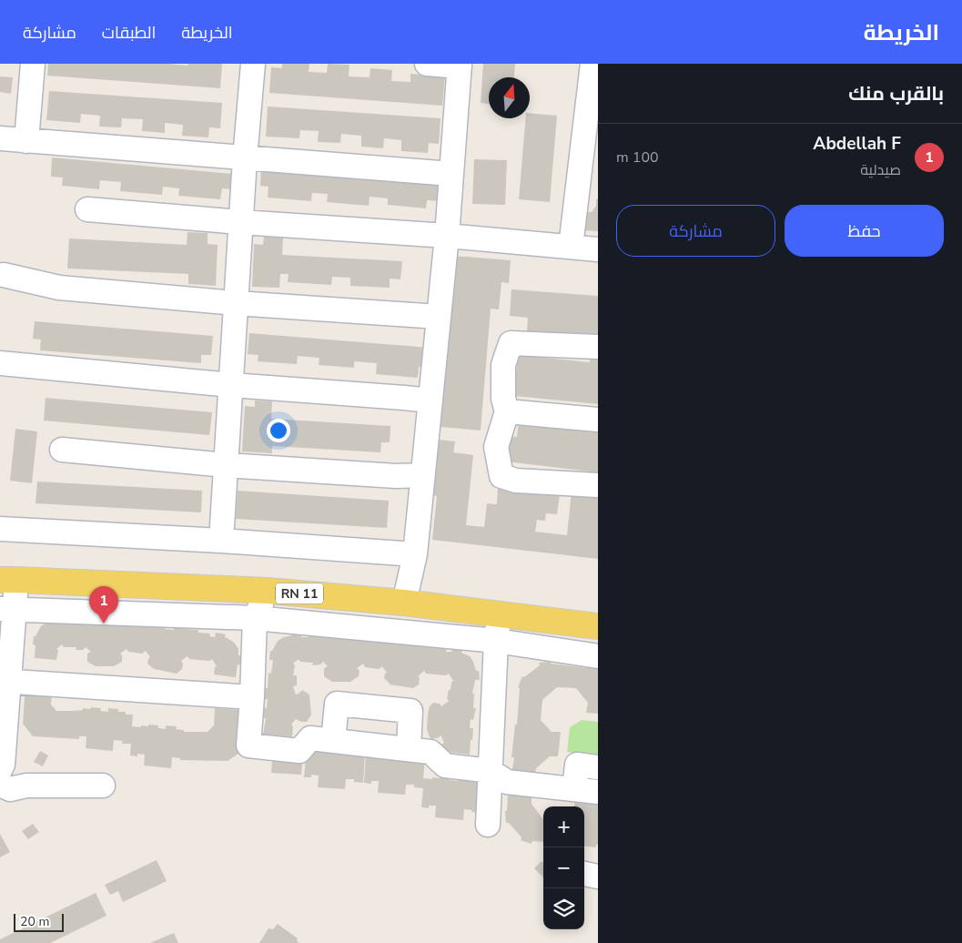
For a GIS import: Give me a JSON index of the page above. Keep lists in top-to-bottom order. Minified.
{"streets":{"main road":["RN 11"]},"scale_bar":"20 m","north":"top","page":{"header":"الخريطة","nav":["الخريطة","الطبقات","مشاركة"],"heading":"بالقرب منك","list":[{"mark":"1","name":"Abdellah F","note":"صيدلية","value":"100 m"}],"buttons":["حفظ","مشاركة"],"pins":"1","map_buttons":["+","−"],"scale":"20 m"}}
